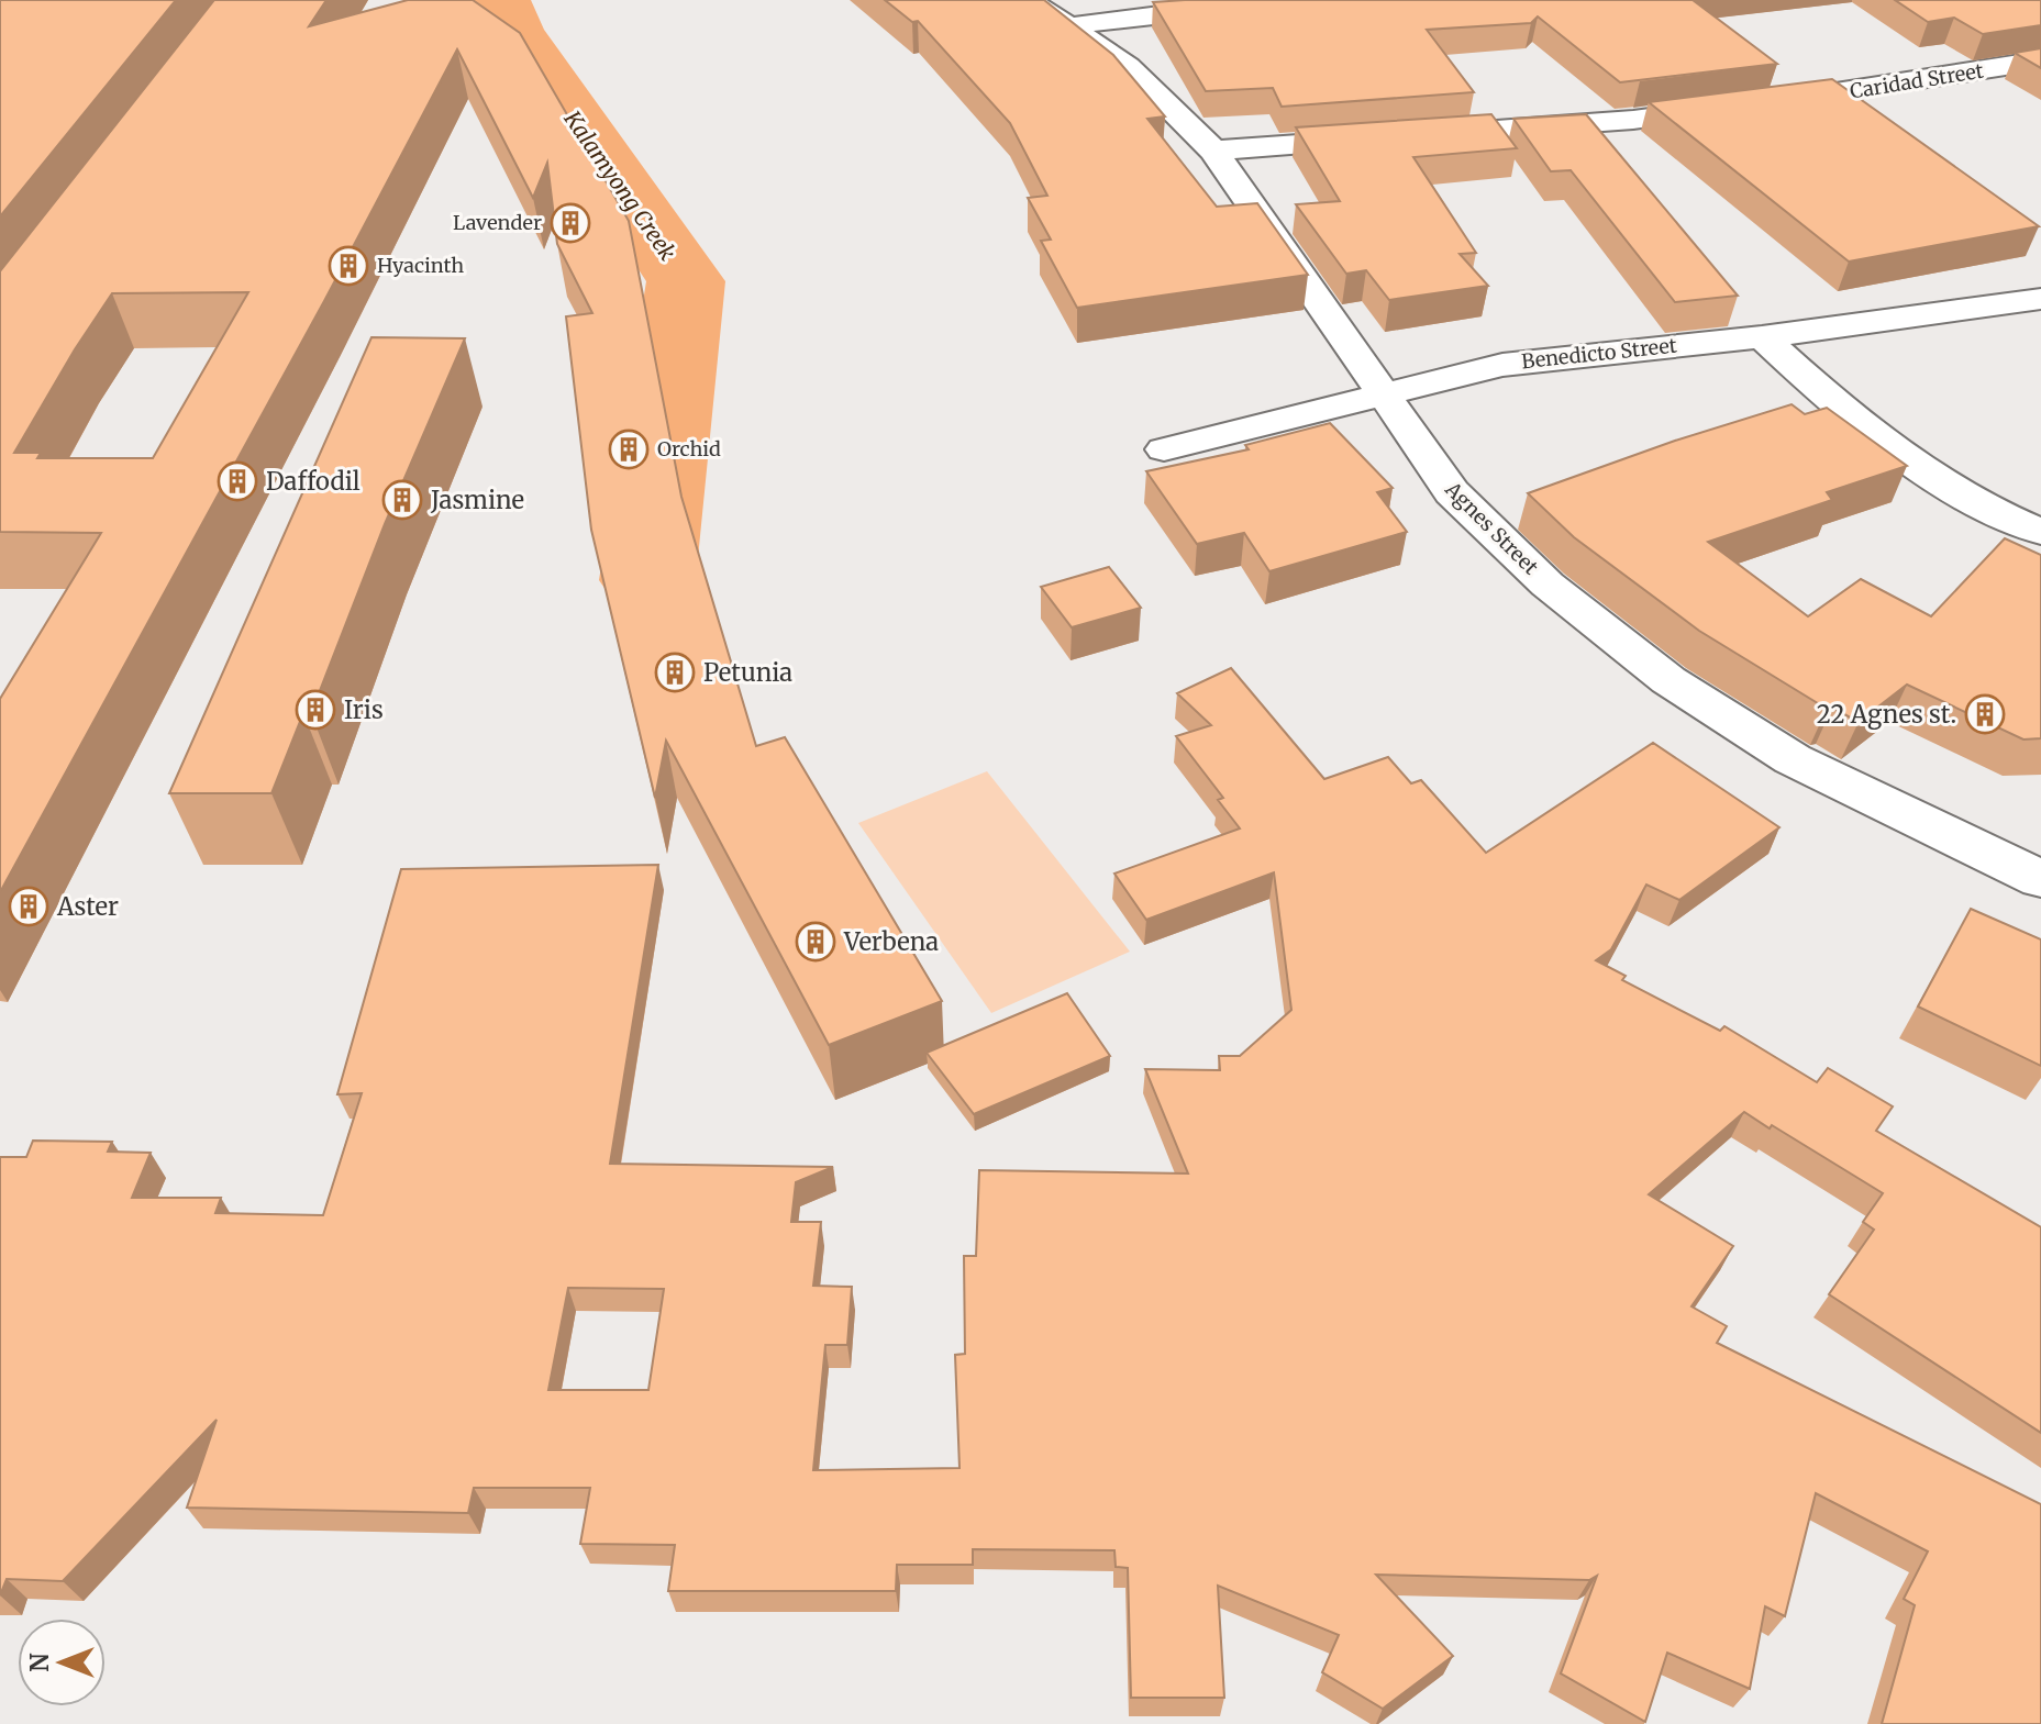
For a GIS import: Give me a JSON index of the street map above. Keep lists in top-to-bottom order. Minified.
{"streets":{"street":["Caridad Street","Benedicto Street","Agnes Street"]},"crossings":[["Benedicto Street","Agnes Street"]],"water":["Kalamyong Creek"],"places":{"building":["Lavender","Hyacinth","Orchid","Daffodil","Jasmine","Petunia","Iris","22 Agnes st.","Aster","Verbena"]},"north":"left"}
